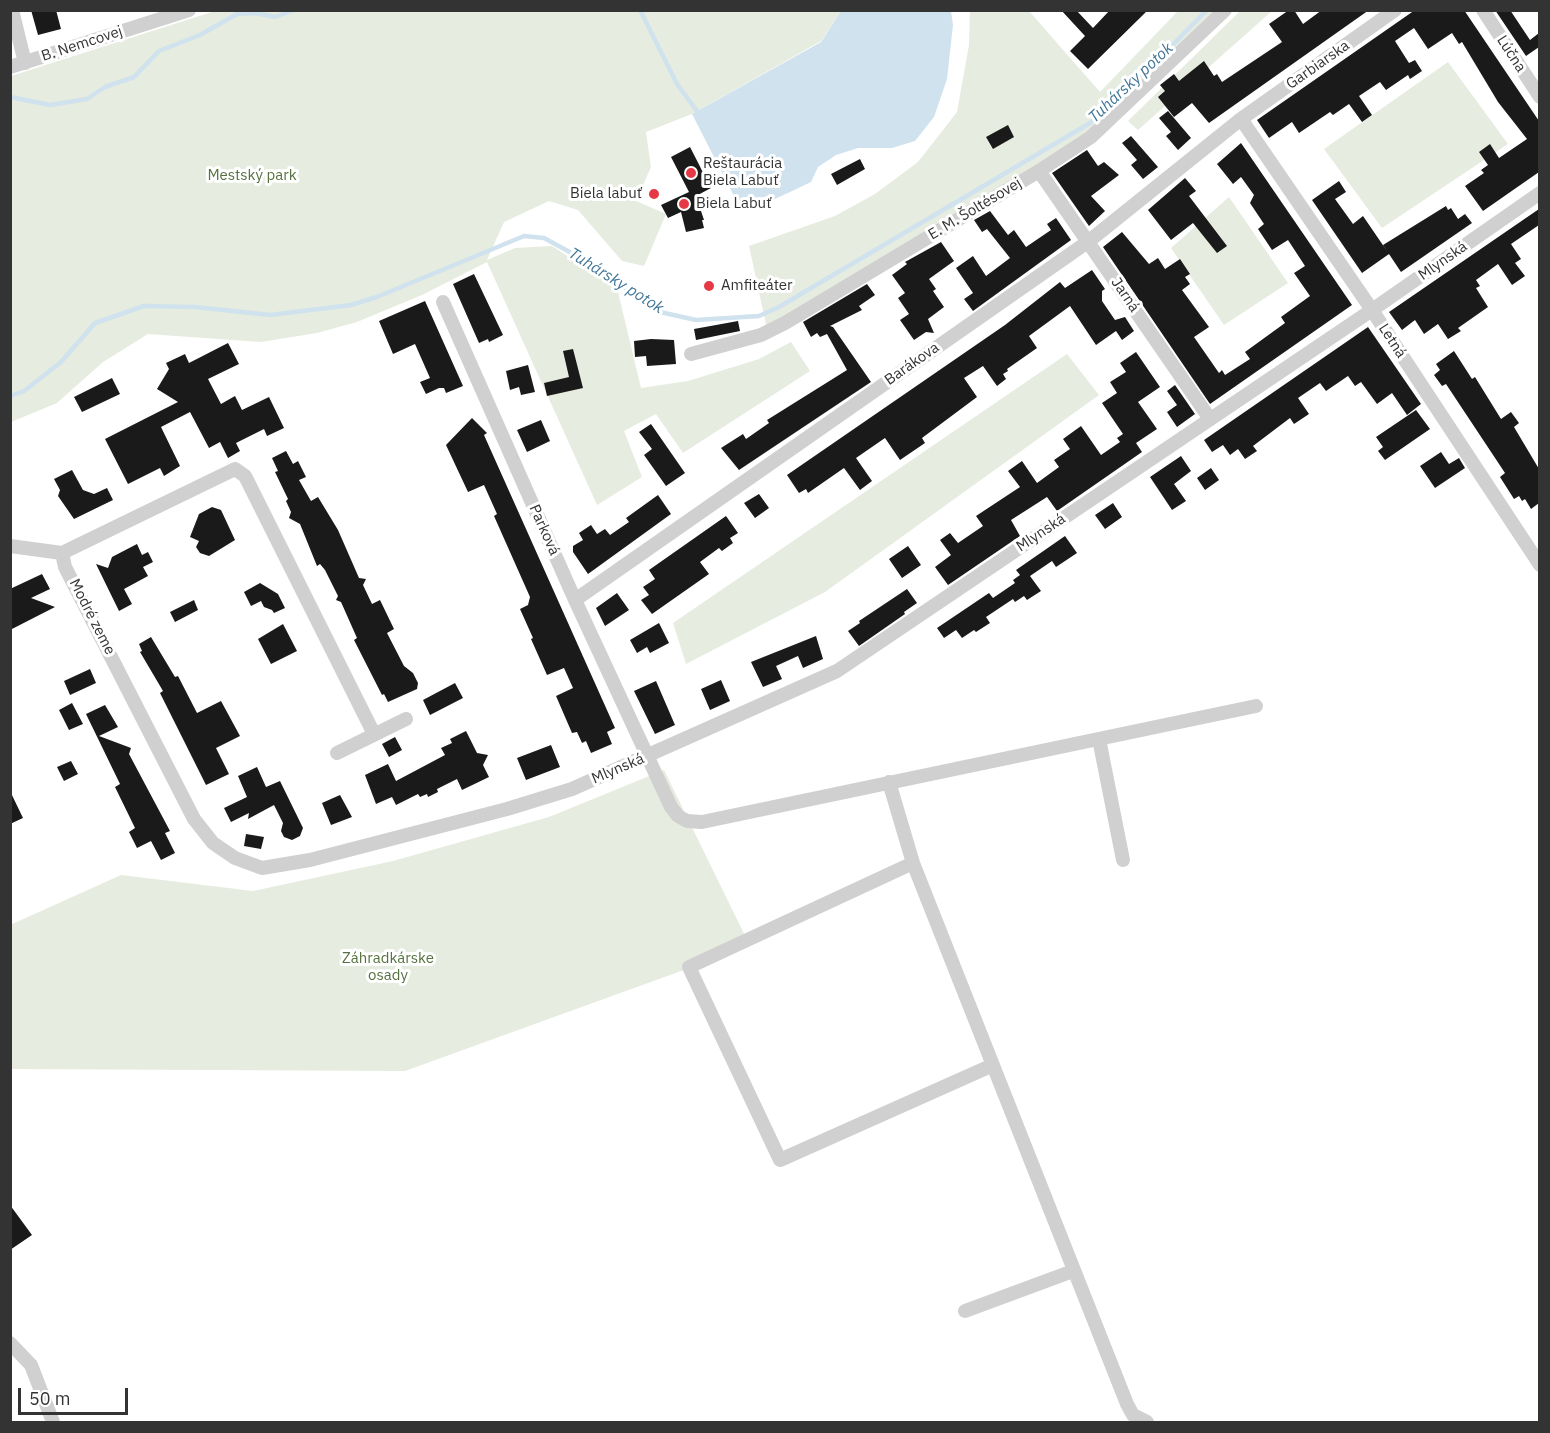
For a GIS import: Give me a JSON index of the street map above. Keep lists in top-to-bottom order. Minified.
{"streets":{"street":["B. Nemcovej","Lúčna","Garbiarska","E. M. Šoltésovej","Mlynská","Jarná","Letná","Barákova","Parková","Modré zeme"]},"crossings":[["Garbiarska","Letná"],["Garbiarska","Barákova"],["E. M. Šoltésovej","Jarná"],["Mlynská","Jarná"],["Mlynská","Letná"],["Mlynská","Parková"],["Mlynská","Modré zeme"],["Jarná","Barákova"],["Letná","Barákova"],["Barákova","Parková"]],"water":["Tuhársky potok"],"parks":["Mestský park","Záhradkárske osady"],"places":["Reštaurácia Biela Labuť","Biela labuť","Biela Labuť","Amfiteáter"],"scale_bar":"50 m"}
